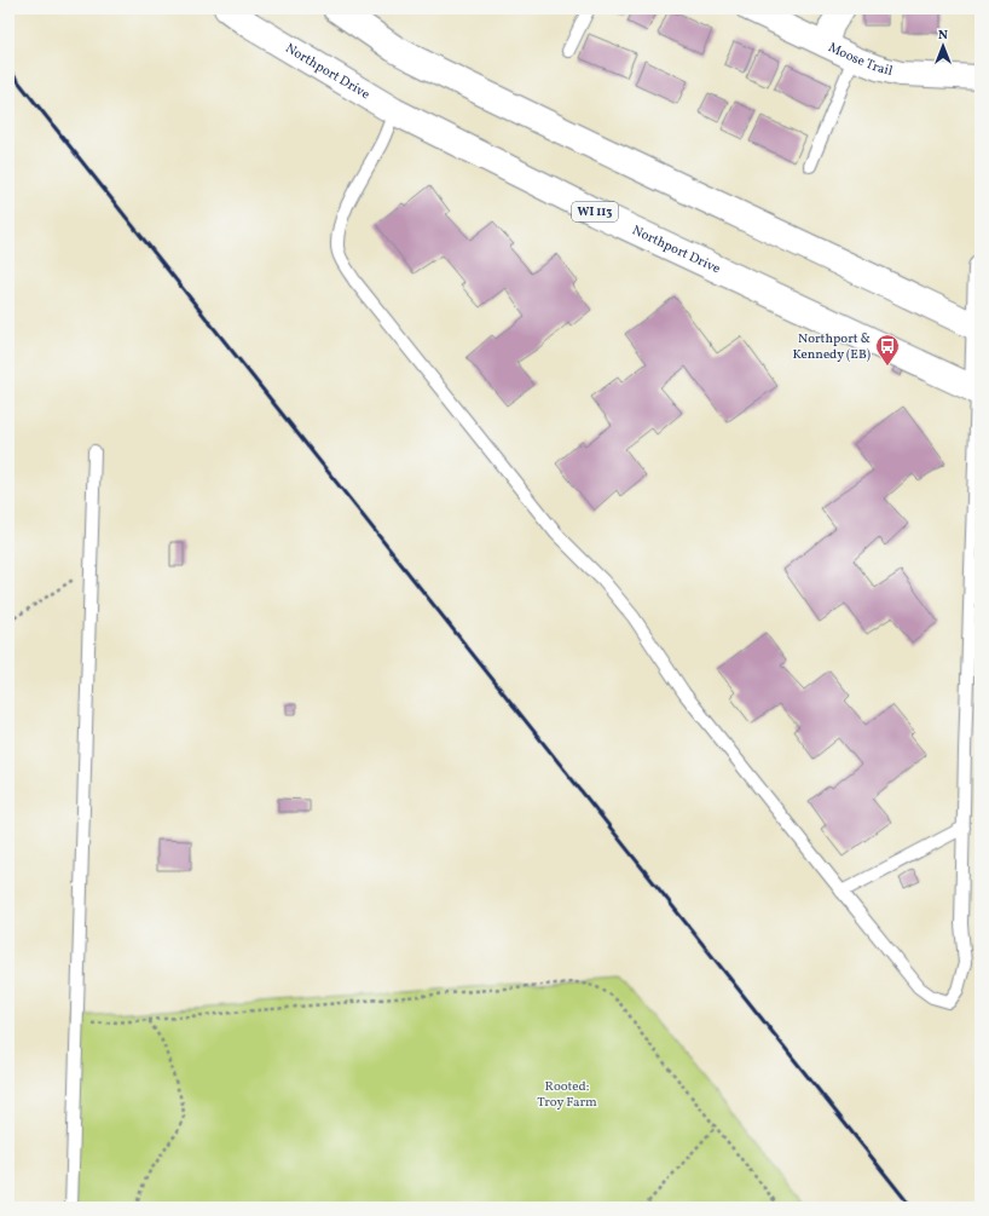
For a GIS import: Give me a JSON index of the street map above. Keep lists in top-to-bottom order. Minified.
{"streets":{"main road":["Northport Drive","WI 113"],"street":["Moose Trail"]},"parks":["Rooted: Troy Farm"],"places":{"bus stop":["Northport & Kennedy (EB)"]},"north":"top"}
